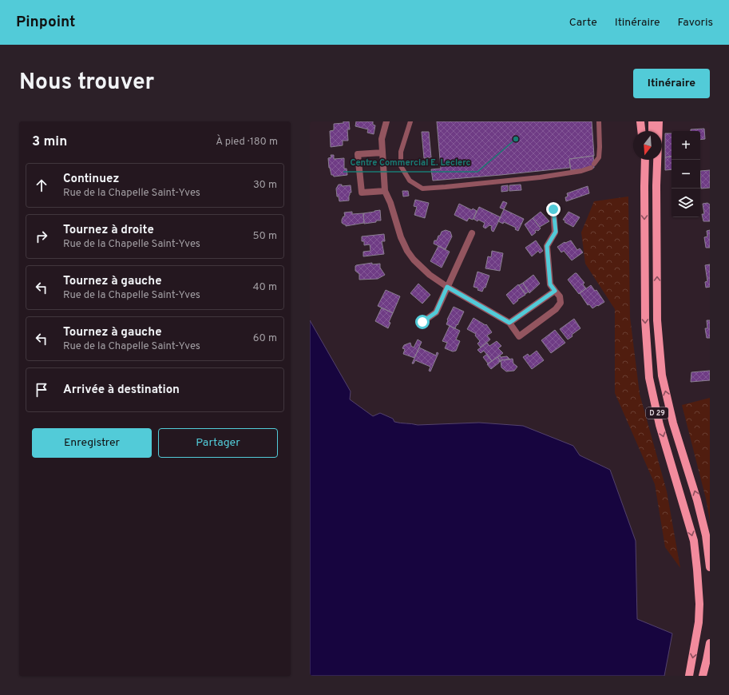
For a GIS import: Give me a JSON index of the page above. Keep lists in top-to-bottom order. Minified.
{"streets":{"main road":["D 29"]},"places":["Centre Commercial E. Leclerc"],"north":"bottom","page":{"header":"Pinpoint","nav":["Carte","Itinéraire","Favoris"],"title":"Nous trouver","buttons":["Itinéraire",["Enregistrer","Partager"]],"heading":["3 min","À pied · 180 m"],"map_buttons":["+","−"],"list":[["Continuez","Rue de la Chapelle Saint-Yves","30 m"],["Tournez à droite","Rue de la Chapelle Saint-Yves","50 m"],["Tournez à gauche","Rue de la Chapelle Saint-Yves","40 m"],["Tournez à gauche","Rue de la Chapelle Saint-Yves","60 m"],"Arrivée à destination"]}}
